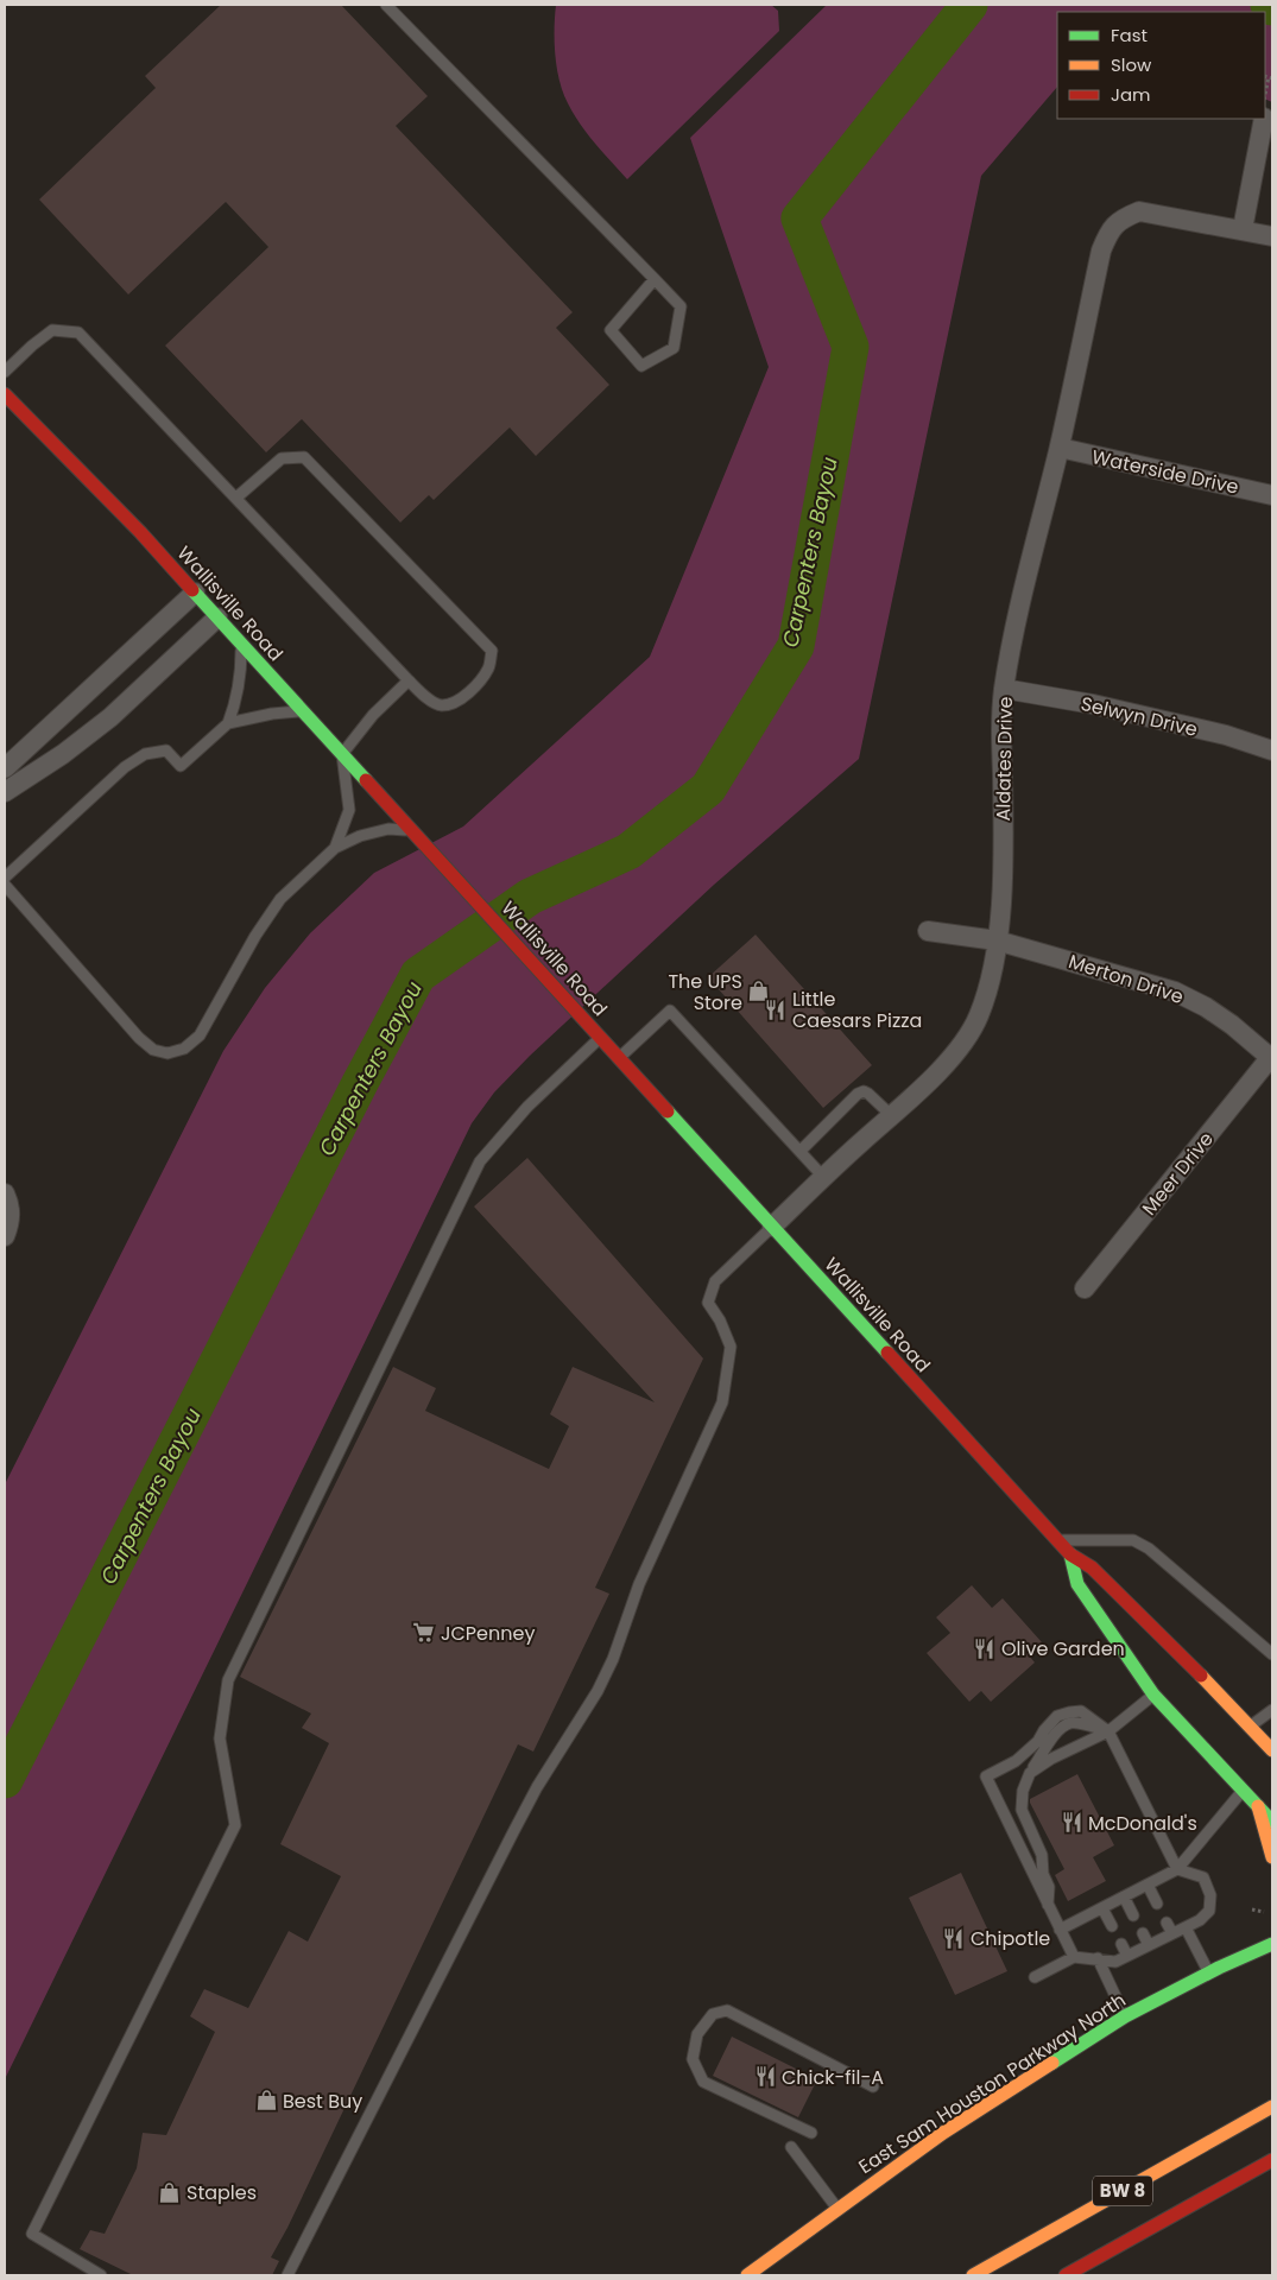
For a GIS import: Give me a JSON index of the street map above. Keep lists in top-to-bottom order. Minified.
{"streets":{"main road":["Wallisville Road","East Sam Houston Parkway North","BW 8"],"street":["Waterside Drive","Selwyn Drive","Aldates Drive","Merton Drive","Meer Drive"]},"crossings":[["Waterside Drive","Aldates Drive"],["Wallisville Road","Aldates Drive"],["Selwyn Drive","Aldates Drive"],["Aldates Drive","Merton Drive"],["Merton Drive","Meer Drive"]],"water":["Carpenters Bayou"],"places":{"shop":["The UPS Store","Best Buy","Staples"],"restaurant":["Little Caesars Pizza","Olive Garden","McDonald's","Chipotle","Chick-fil-A"],"supermarket":["JCPenney"]},"legend":["Fast","Slow","Jam"]}
